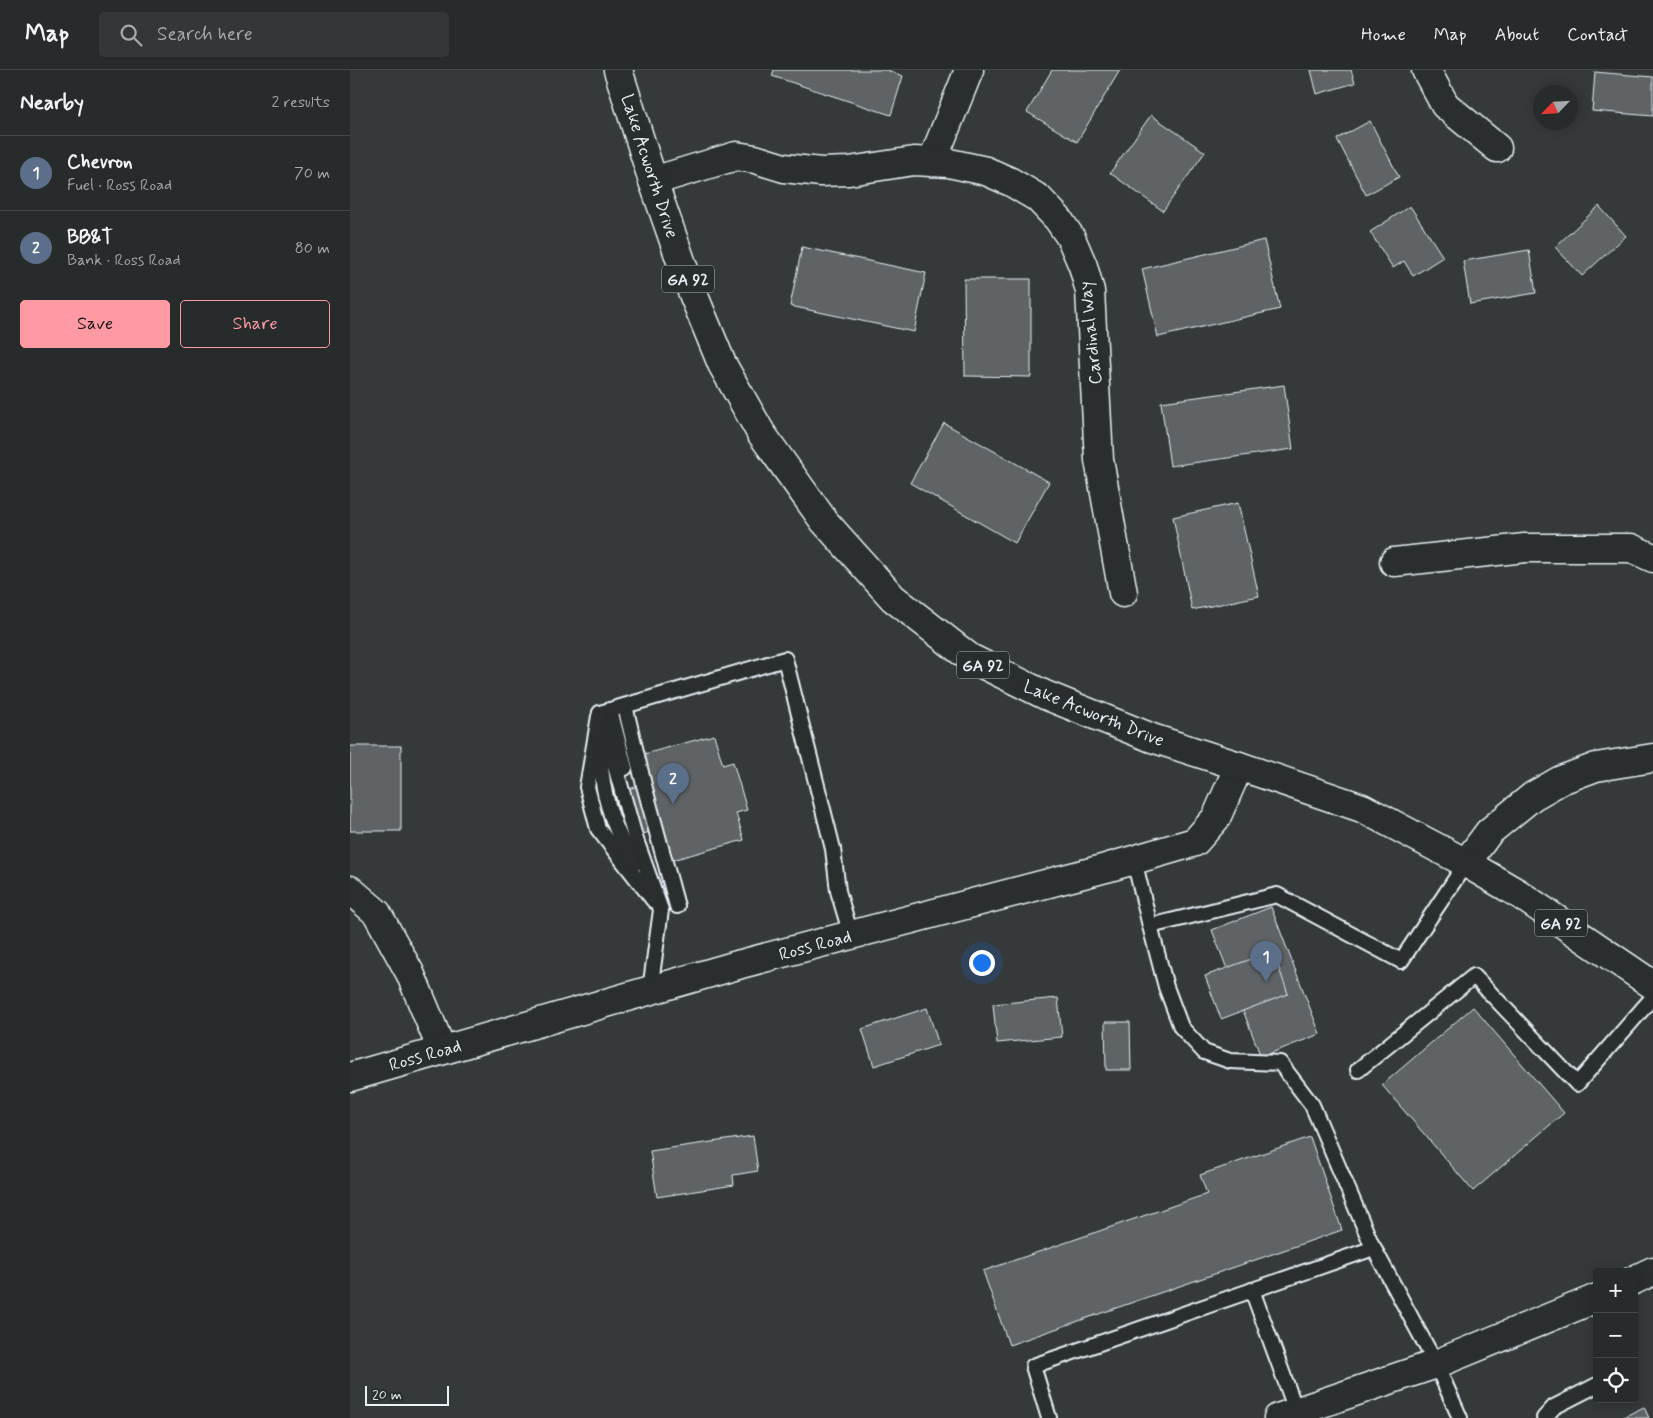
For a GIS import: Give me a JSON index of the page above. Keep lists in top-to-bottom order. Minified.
{"streets":{"street":["Lake Acworth Drive","GA 92","Cardinal Way","Ross Road"]},"crossings":[["Lake Acworth Drive","Cardinal Way"],["Lake Acworth Drive","Ross Road"]],"scale_bar":"20 m","north":"bottom left","page":{"header":"Map","search":"Search here","nav":["Home","Map","About","Contact"],"heading":["Nearby","2 results"],"list":[{"mark":"1","name":"Chevron","note":"Fuel · Ross Road","value":"70 m"},{"mark":"2","name":"BB&T","note":"Bank · Ross Road","value":"80 m"}],"buttons":["Save","Share"],"pins":["2","1"],"map_buttons":["+","−"],"scale":"20 m"}}
